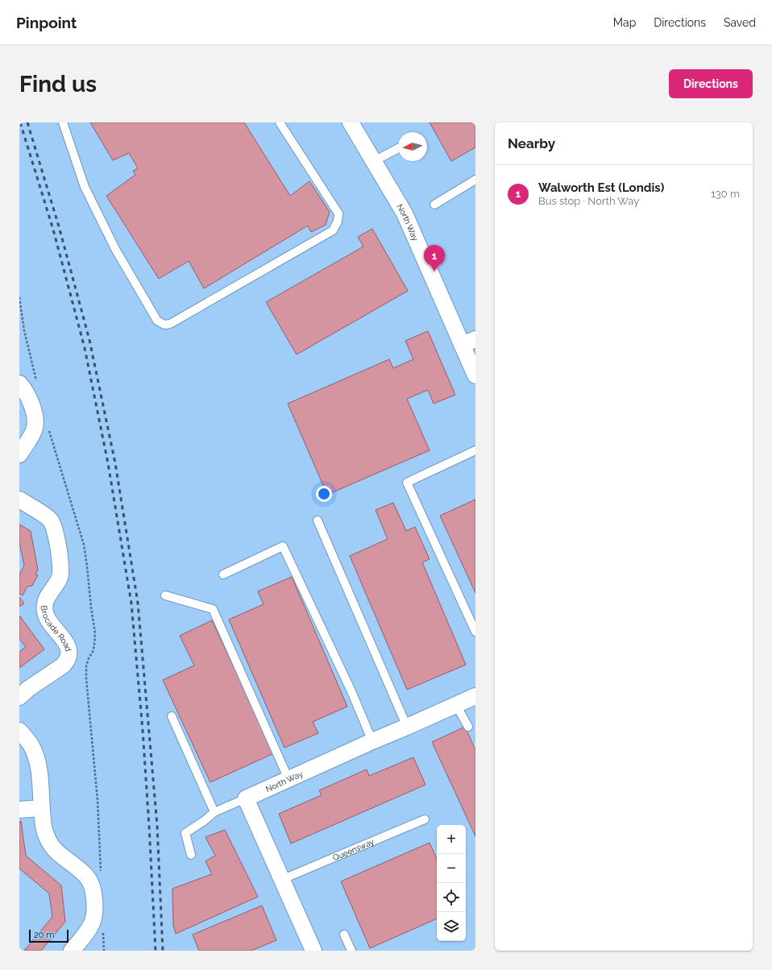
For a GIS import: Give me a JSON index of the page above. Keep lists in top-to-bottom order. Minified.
{"streets":{"street":["North Way","Brocade Road"],"lane":["Queensway"]},"scale_bar":"20 m","north":"left","page":{"header":"Pinpoint","nav":["Map","Directions","Saved"],"buttons":"Directions","title":"Find us","heading":"Nearby","list":[{"mark":"1","name":"Walworth Est (Londis)","note":"Bus stop · North Way","value":"130 m"}],"pins":"1","map_buttons":["+","−"],"scale":"20 m"}}
